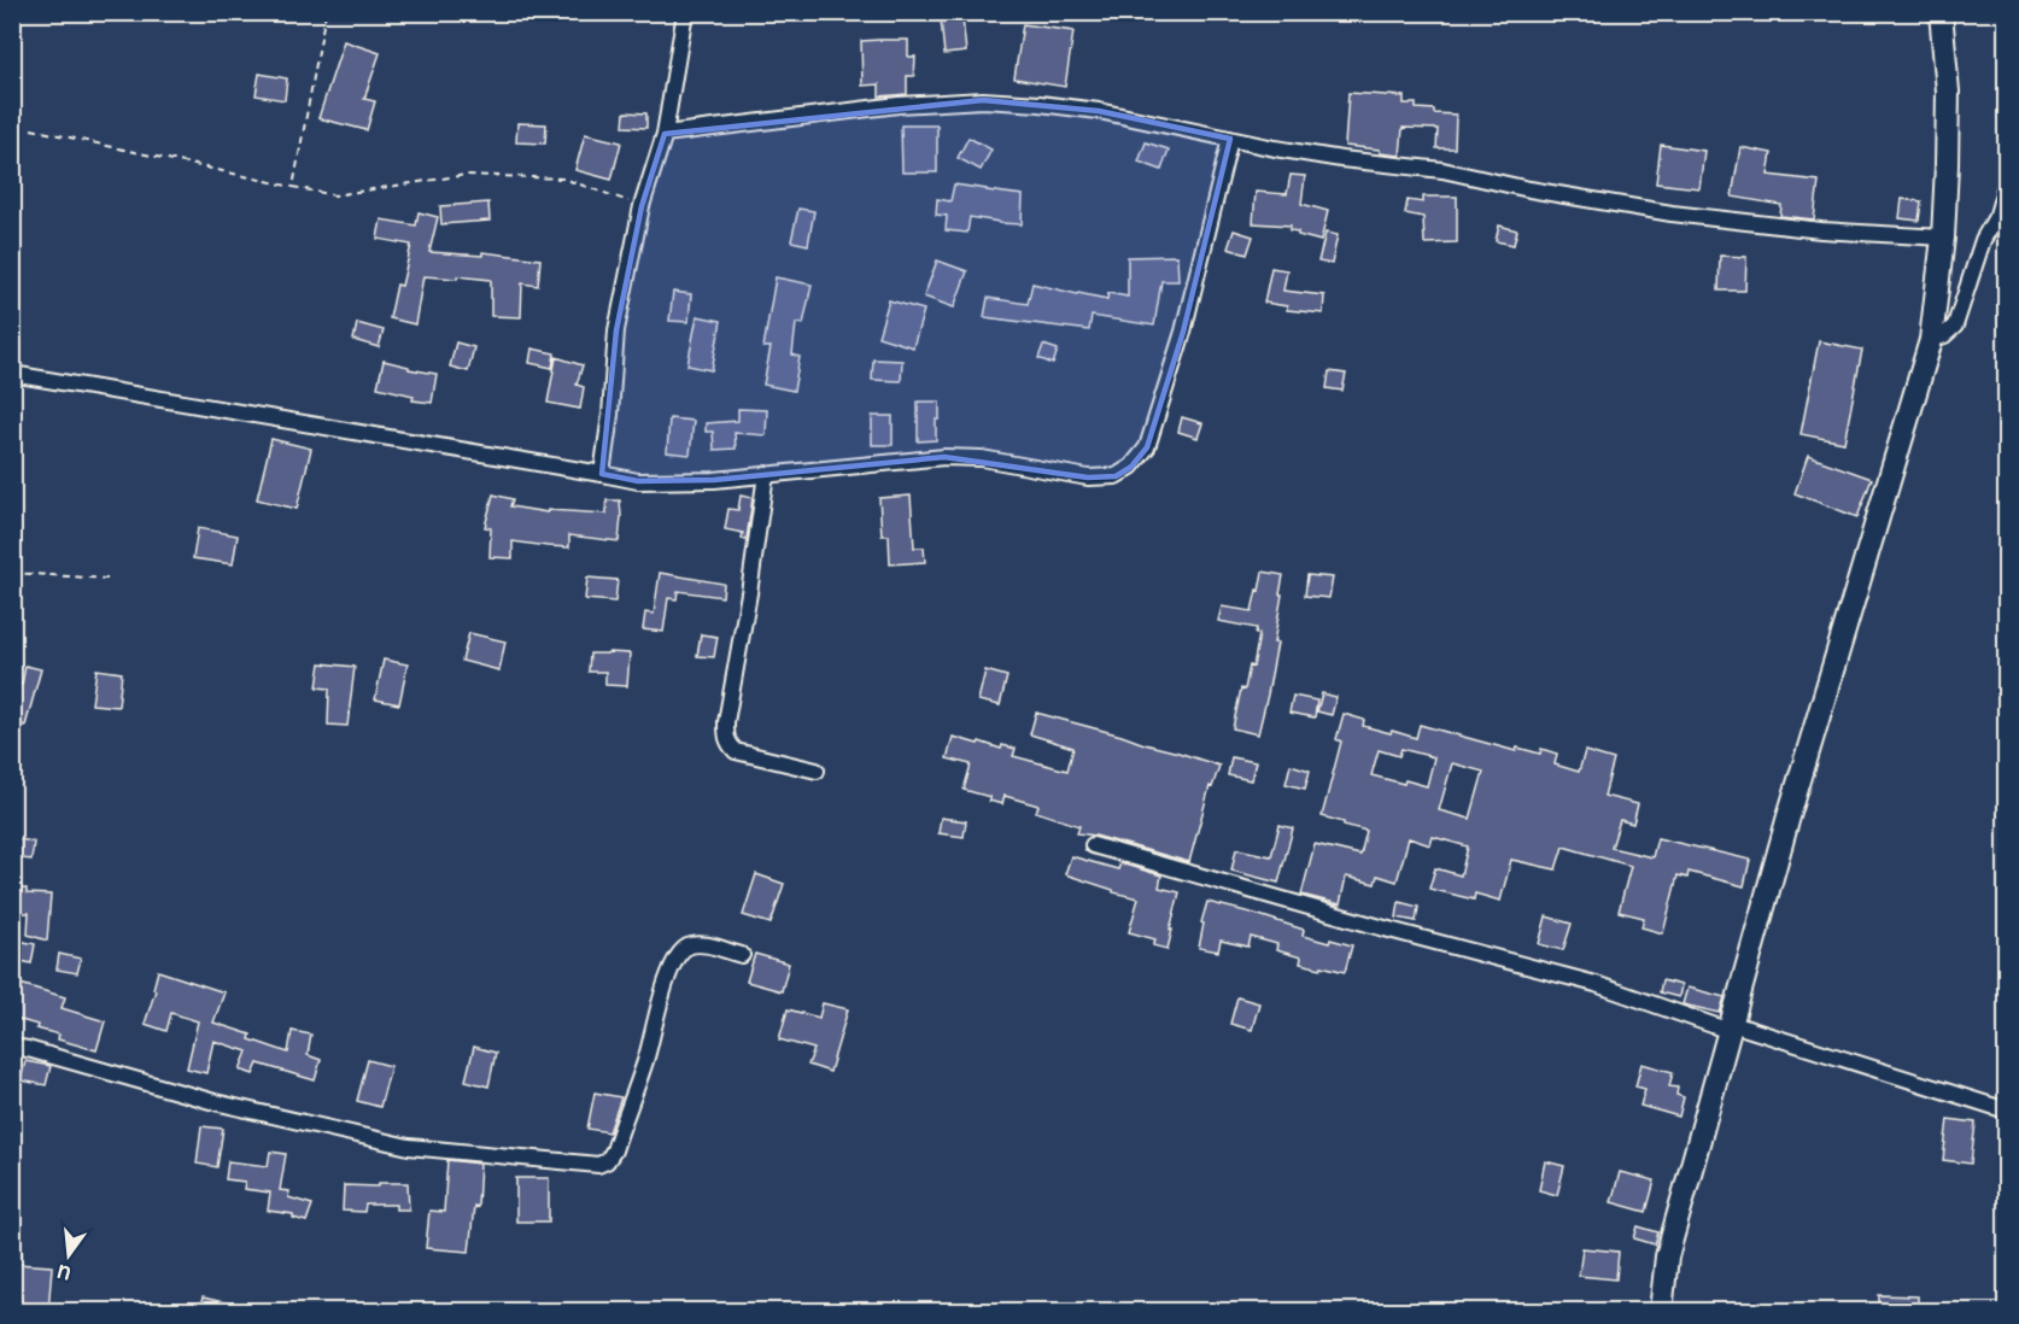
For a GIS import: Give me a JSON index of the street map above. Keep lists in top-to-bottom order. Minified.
{"north":"bottom"}
